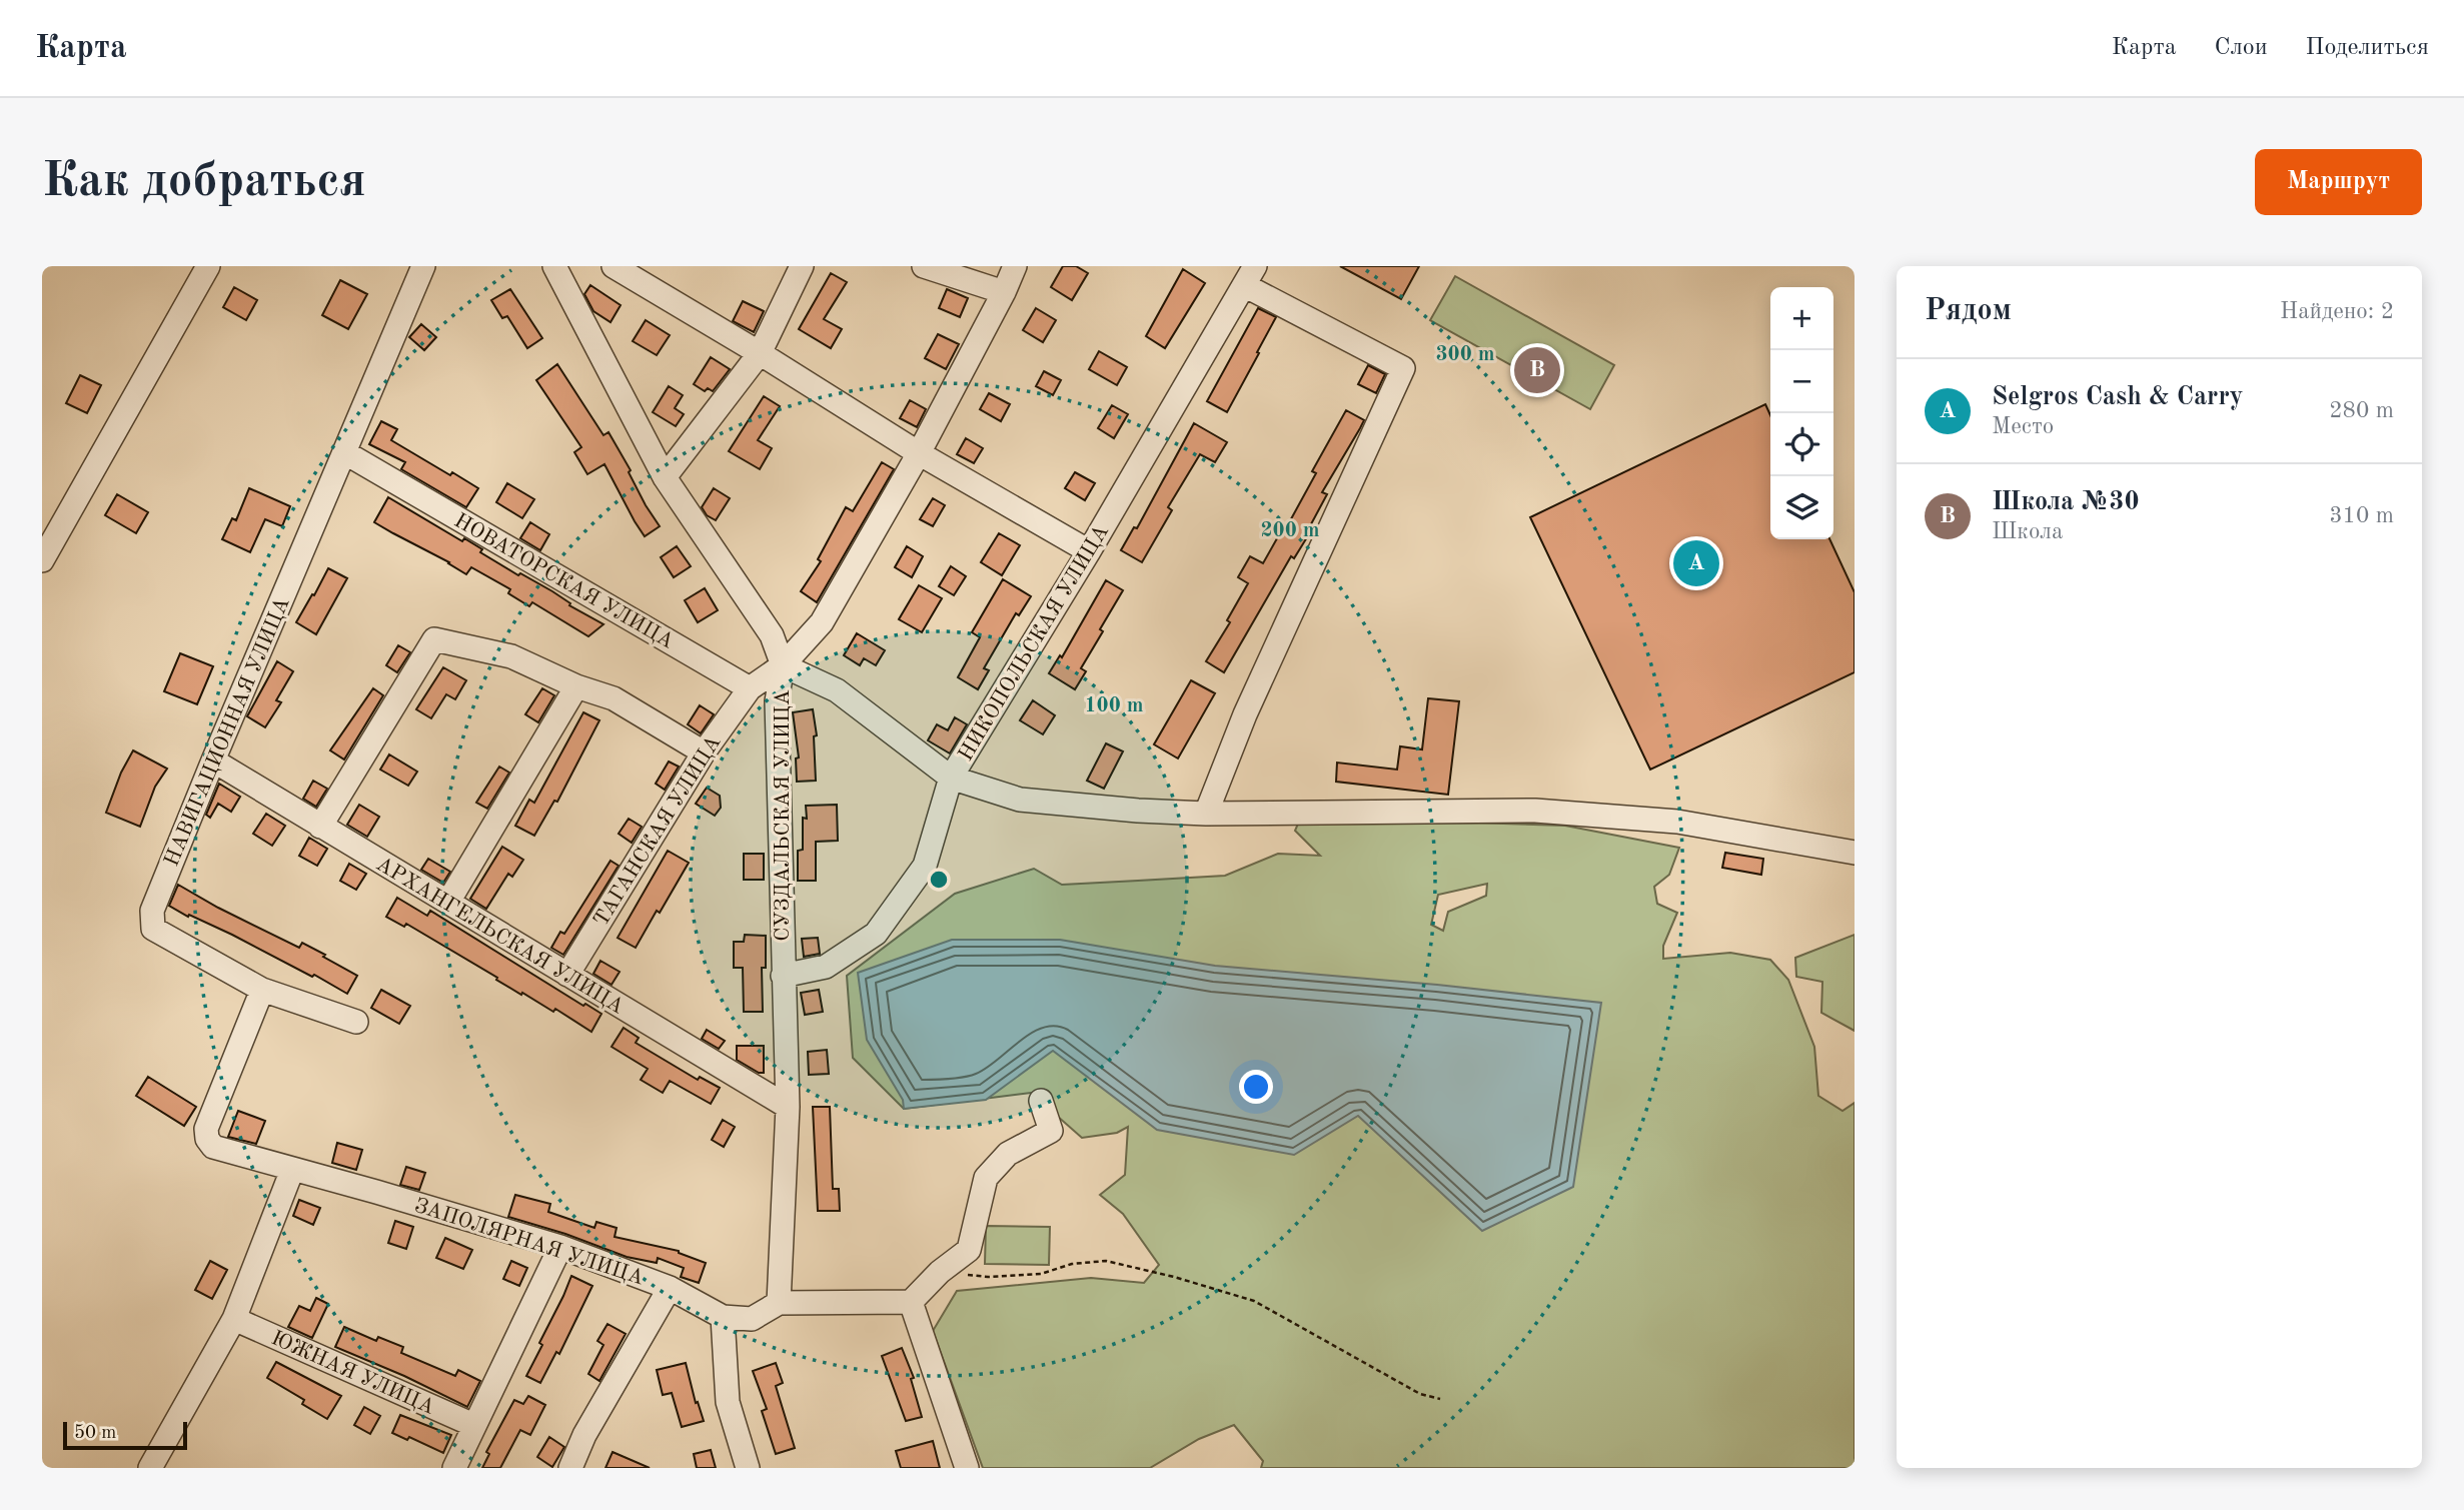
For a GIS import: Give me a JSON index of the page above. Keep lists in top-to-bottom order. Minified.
{"streets":{"street":["НОВАТОРСКАЯ УЛИЦА","НИКОПОЛЬСКАЯ УЛИЦА","НАВИГАЦИОННАЯ УЛИЦА","СУЗДАЛЬСКАЯ УЛИЦА","ТАГАНСКАЯ УЛИЦА","АРХАНГЕЛЬСКАЯ УЛИЦА","ЗАПОЛЯРНАЯ УЛИЦА","ЮЖНАЯ УЛИЦА"]},"crossings":[["НОВАТОРСКАЯ УЛИЦА","НАВИГАЦИОННАЯ УЛИЦА"],["НОВАТОРСКАЯ УЛИЦА","ТАГАНСКАЯ УЛИЦА"],["НИКОПОЛЬСКАЯ УЛИЦА","СУЗДАЛЬСКАЯ УЛИЦА"],["НАВИГАЦИОННАЯ УЛИЦА","АРХАНГЕЛЬСКАЯ УЛИЦА"],["НАВИГАЦИОННАЯ УЛИЦА","ЗАПОЛЯРНАЯ УЛИЦА"],["СУЗДАЛЬСКАЯ УЛИЦА","АРХАНГЕЛЬСКАЯ УЛИЦА"],["ТАГАНСКАЯ УЛИЦА","АРХАНГЕЛЬСКАЯ УЛИЦА"]],"scale_bar":"50 m","page":{"header":"Карта","nav":["Карта","Слои","Поделиться"],"buttons":"Маршрут","title":"Как добраться","heading":["Рядом","Найдено: 2"],"map_buttons":["+","−"],"pins":["B","A"],"list":[{"mark":"A","name":"Selgros Cash & Carry","note":"Место","value":"280 m"},{"mark":"B","name":"Школа №30","note":"Школа","value":"310 m"}],"scale":"50 m"},"rings":["300 m","200 m","100 m"]}
